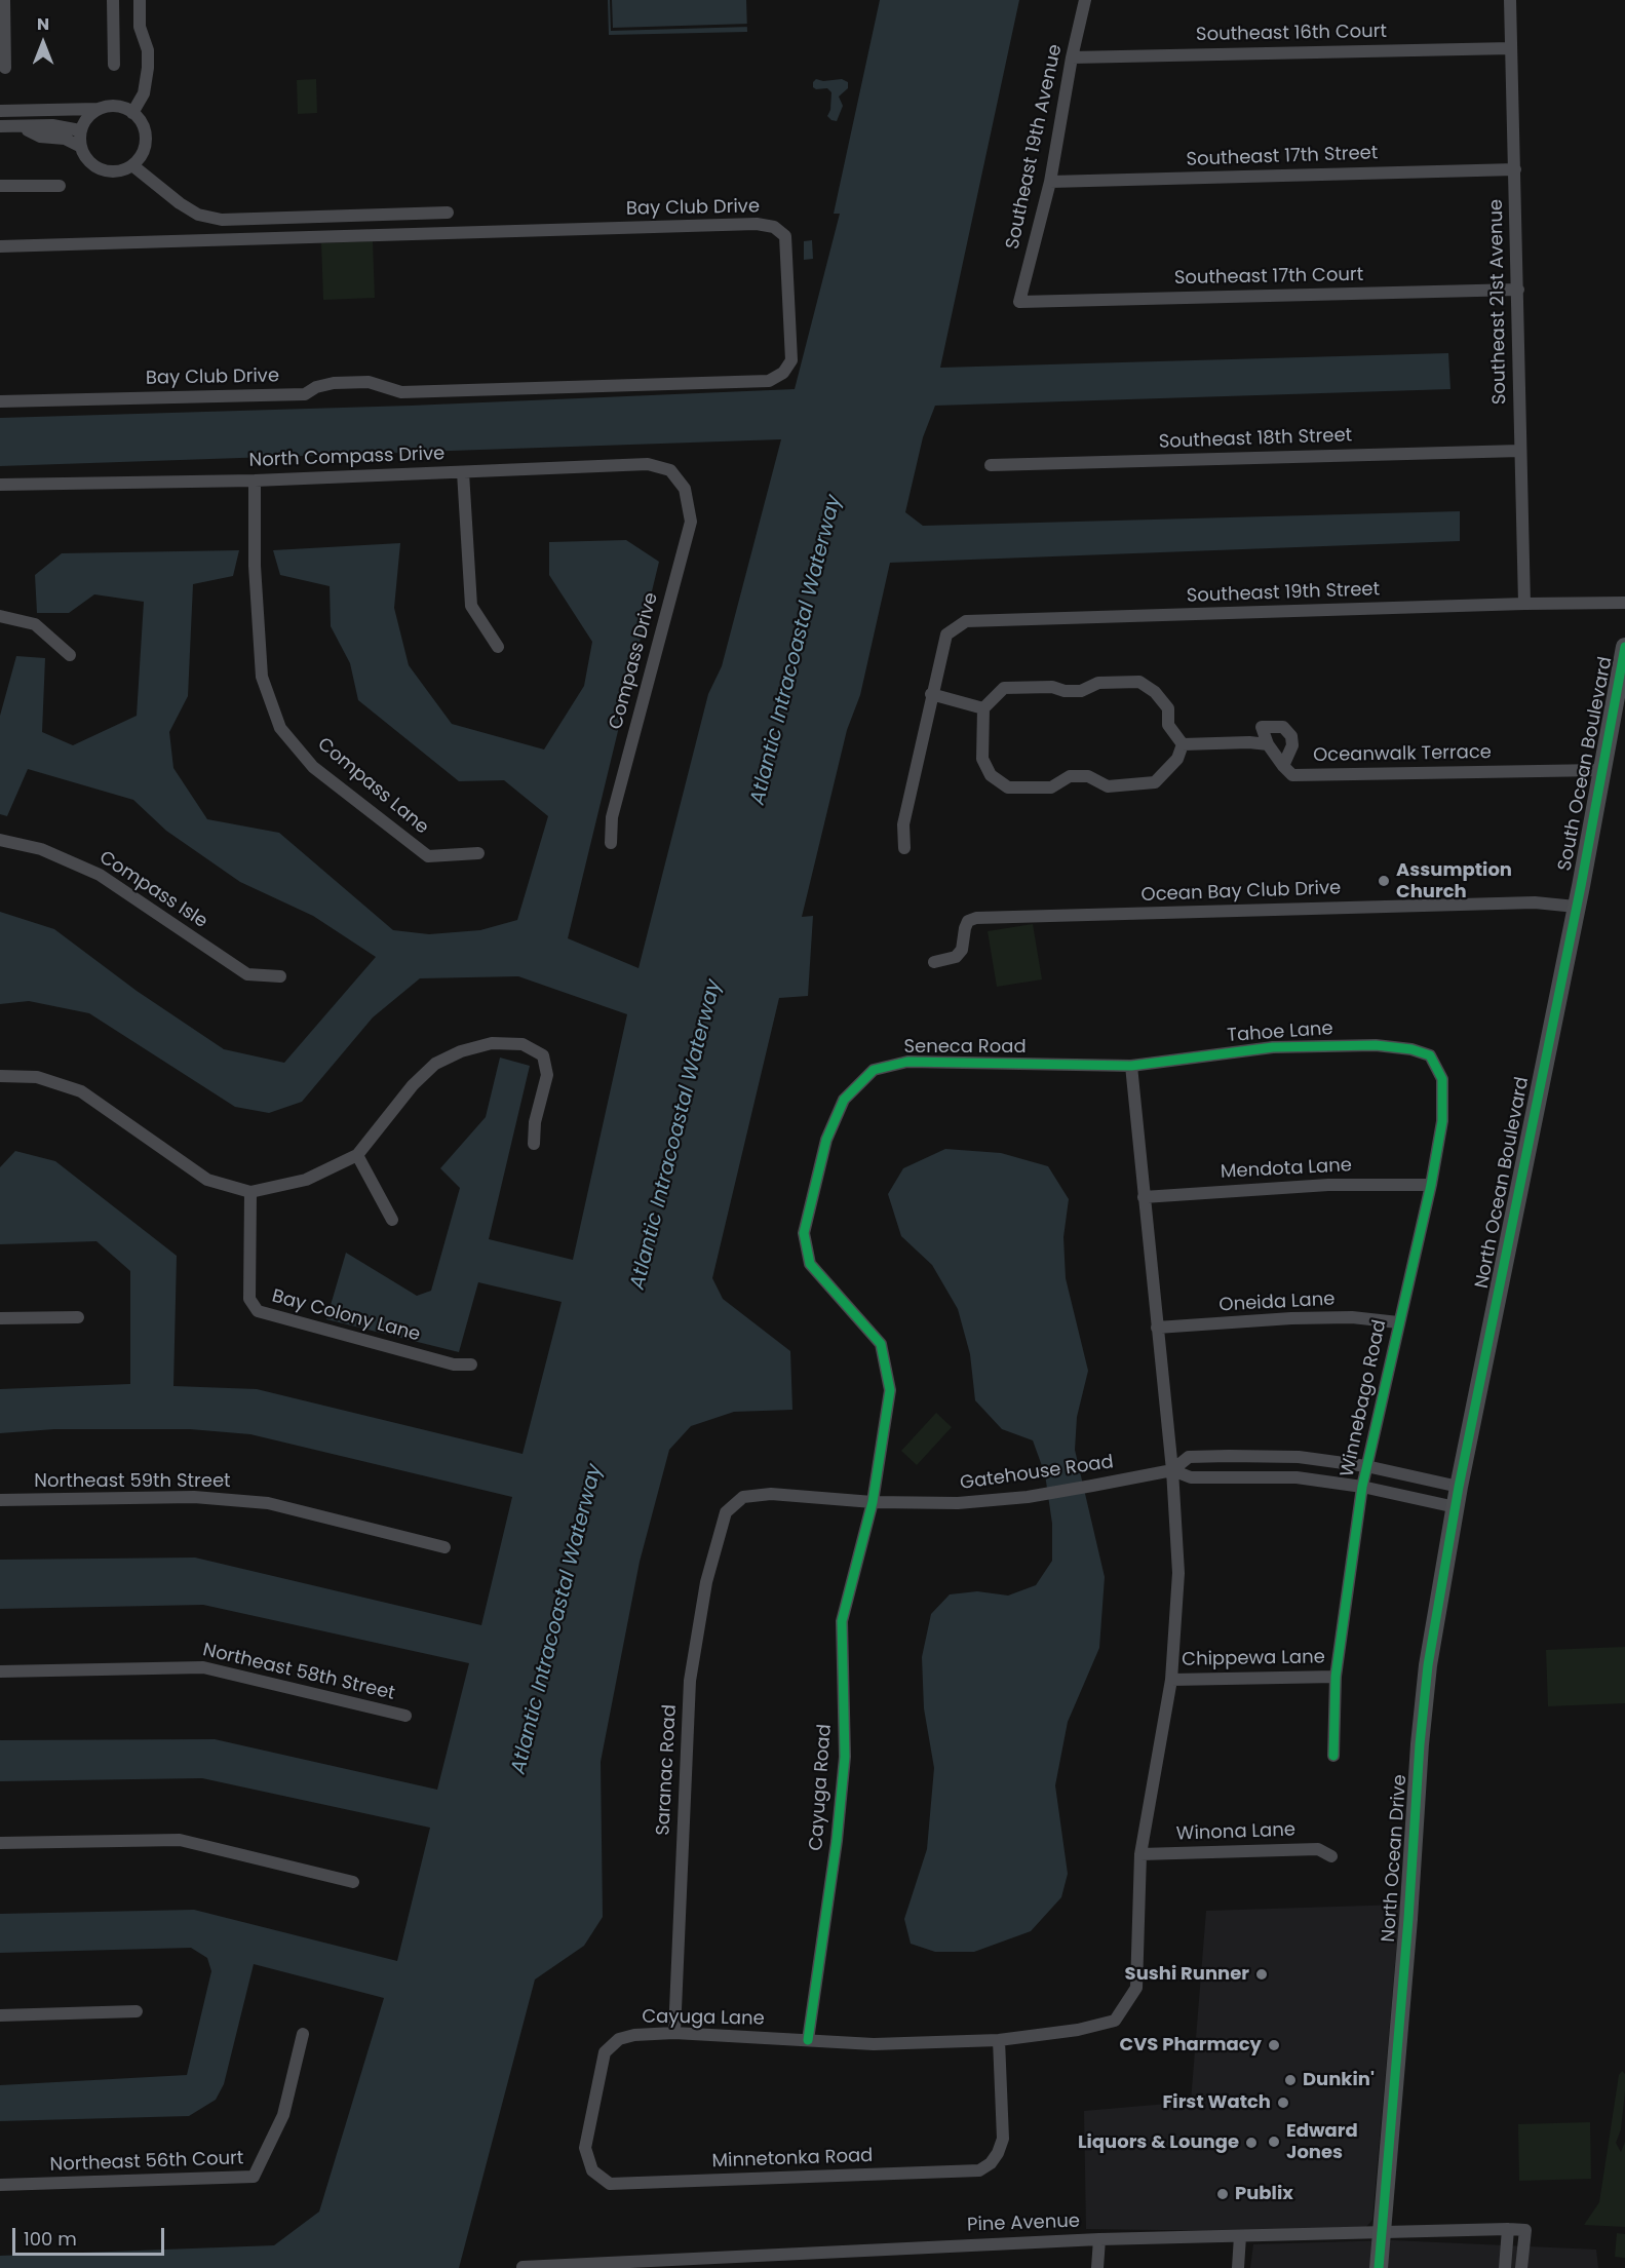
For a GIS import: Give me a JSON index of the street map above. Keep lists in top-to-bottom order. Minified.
{"streets":{"main road":["South Ocean Boulevard","North Ocean Boulevard","North Ocean Drive"],"street":["Southeast 16th Court","Southeast 19th Avenue","Southeast 17th Street","Bay Club Drive","Southeast 17th Court","Southeast 21st Avenue","Southeast 18th Street","North Compass Drive","Southeast 19th Street","Compass Drive","Oceanwalk Terrace","Compass Lane","Compass Isle","Ocean Bay Club Drive","Tahoe Lane","Seneca Road","Mendota Lane","Oneida Lane","Bay Colony Lane","Winnebago Road","Gatehouse Road","Northeast 59th Street","Chippewa Lane","Northeast 58th Street","Saranac Road","Cayuga Road","Winona Lane","Cayuga Lane","Minnetonka Road","Northeast 56th Court","Pine Avenue"]},"crossings":[["Southeast 16th Court","Southeast 19th Avenue"],["Southeast 16th Court","Southeast 21st Avenue"],["Southeast 19th Avenue","Southeast 17th Street"],["Southeast 19th Avenue","Southeast 17th Court"],["Southeast 17th Street","Southeast 21st Avenue"],["Southeast 17th Court","Southeast 21st Avenue"],["Southeast 21st Avenue","Southeast 18th Street"],["Southeast 21st Avenue","Southeast 19th Street"],["North Compass Drive","Compass Drive"],["North Compass Drive","Compass Lane"],["Oceanwalk Terrace","South Ocean Boulevard"],["South Ocean Boulevard","North Ocean Boulevard"],["Ocean Bay Club Drive","North Ocean Boulevard"],["Tahoe Lane","Seneca Road"],["Tahoe Lane","Winnebago Road"],["Seneca Road","Gatehouse Road"],["Seneca Road","Cayuga Road"],["Mendota Lane","Winnebago Road"],["North Ocean Boulevard","Gatehouse Road"],["North Ocean Boulevard","North Ocean Drive"],["Oneida Lane","Winnebago Road"],["Winnebago Road","Gatehouse Road"],["Winnebago Road","Chippewa Lane"],["Gatehouse Road","Saranac Road"],["Gatehouse Road","Cayuga Road"],["Gatehouse Road","North Ocean Drive"],["Saranac Road","Cayuga Lane"],["Cayuga Road","Cayuga Lane"],["North Ocean Drive","Pine Avenue"],["Cayuga Lane","Minnetonka Road"]],"water":["Atlantic Intracoastal Waterway"],"places":["Assumption Church","Sushi Runner","CVS Pharmacy","Dunkin'","First Watch","Edward Jones","Liquors & Lounge","Publix"],"scale_bar":"100 m","north":"top"}
